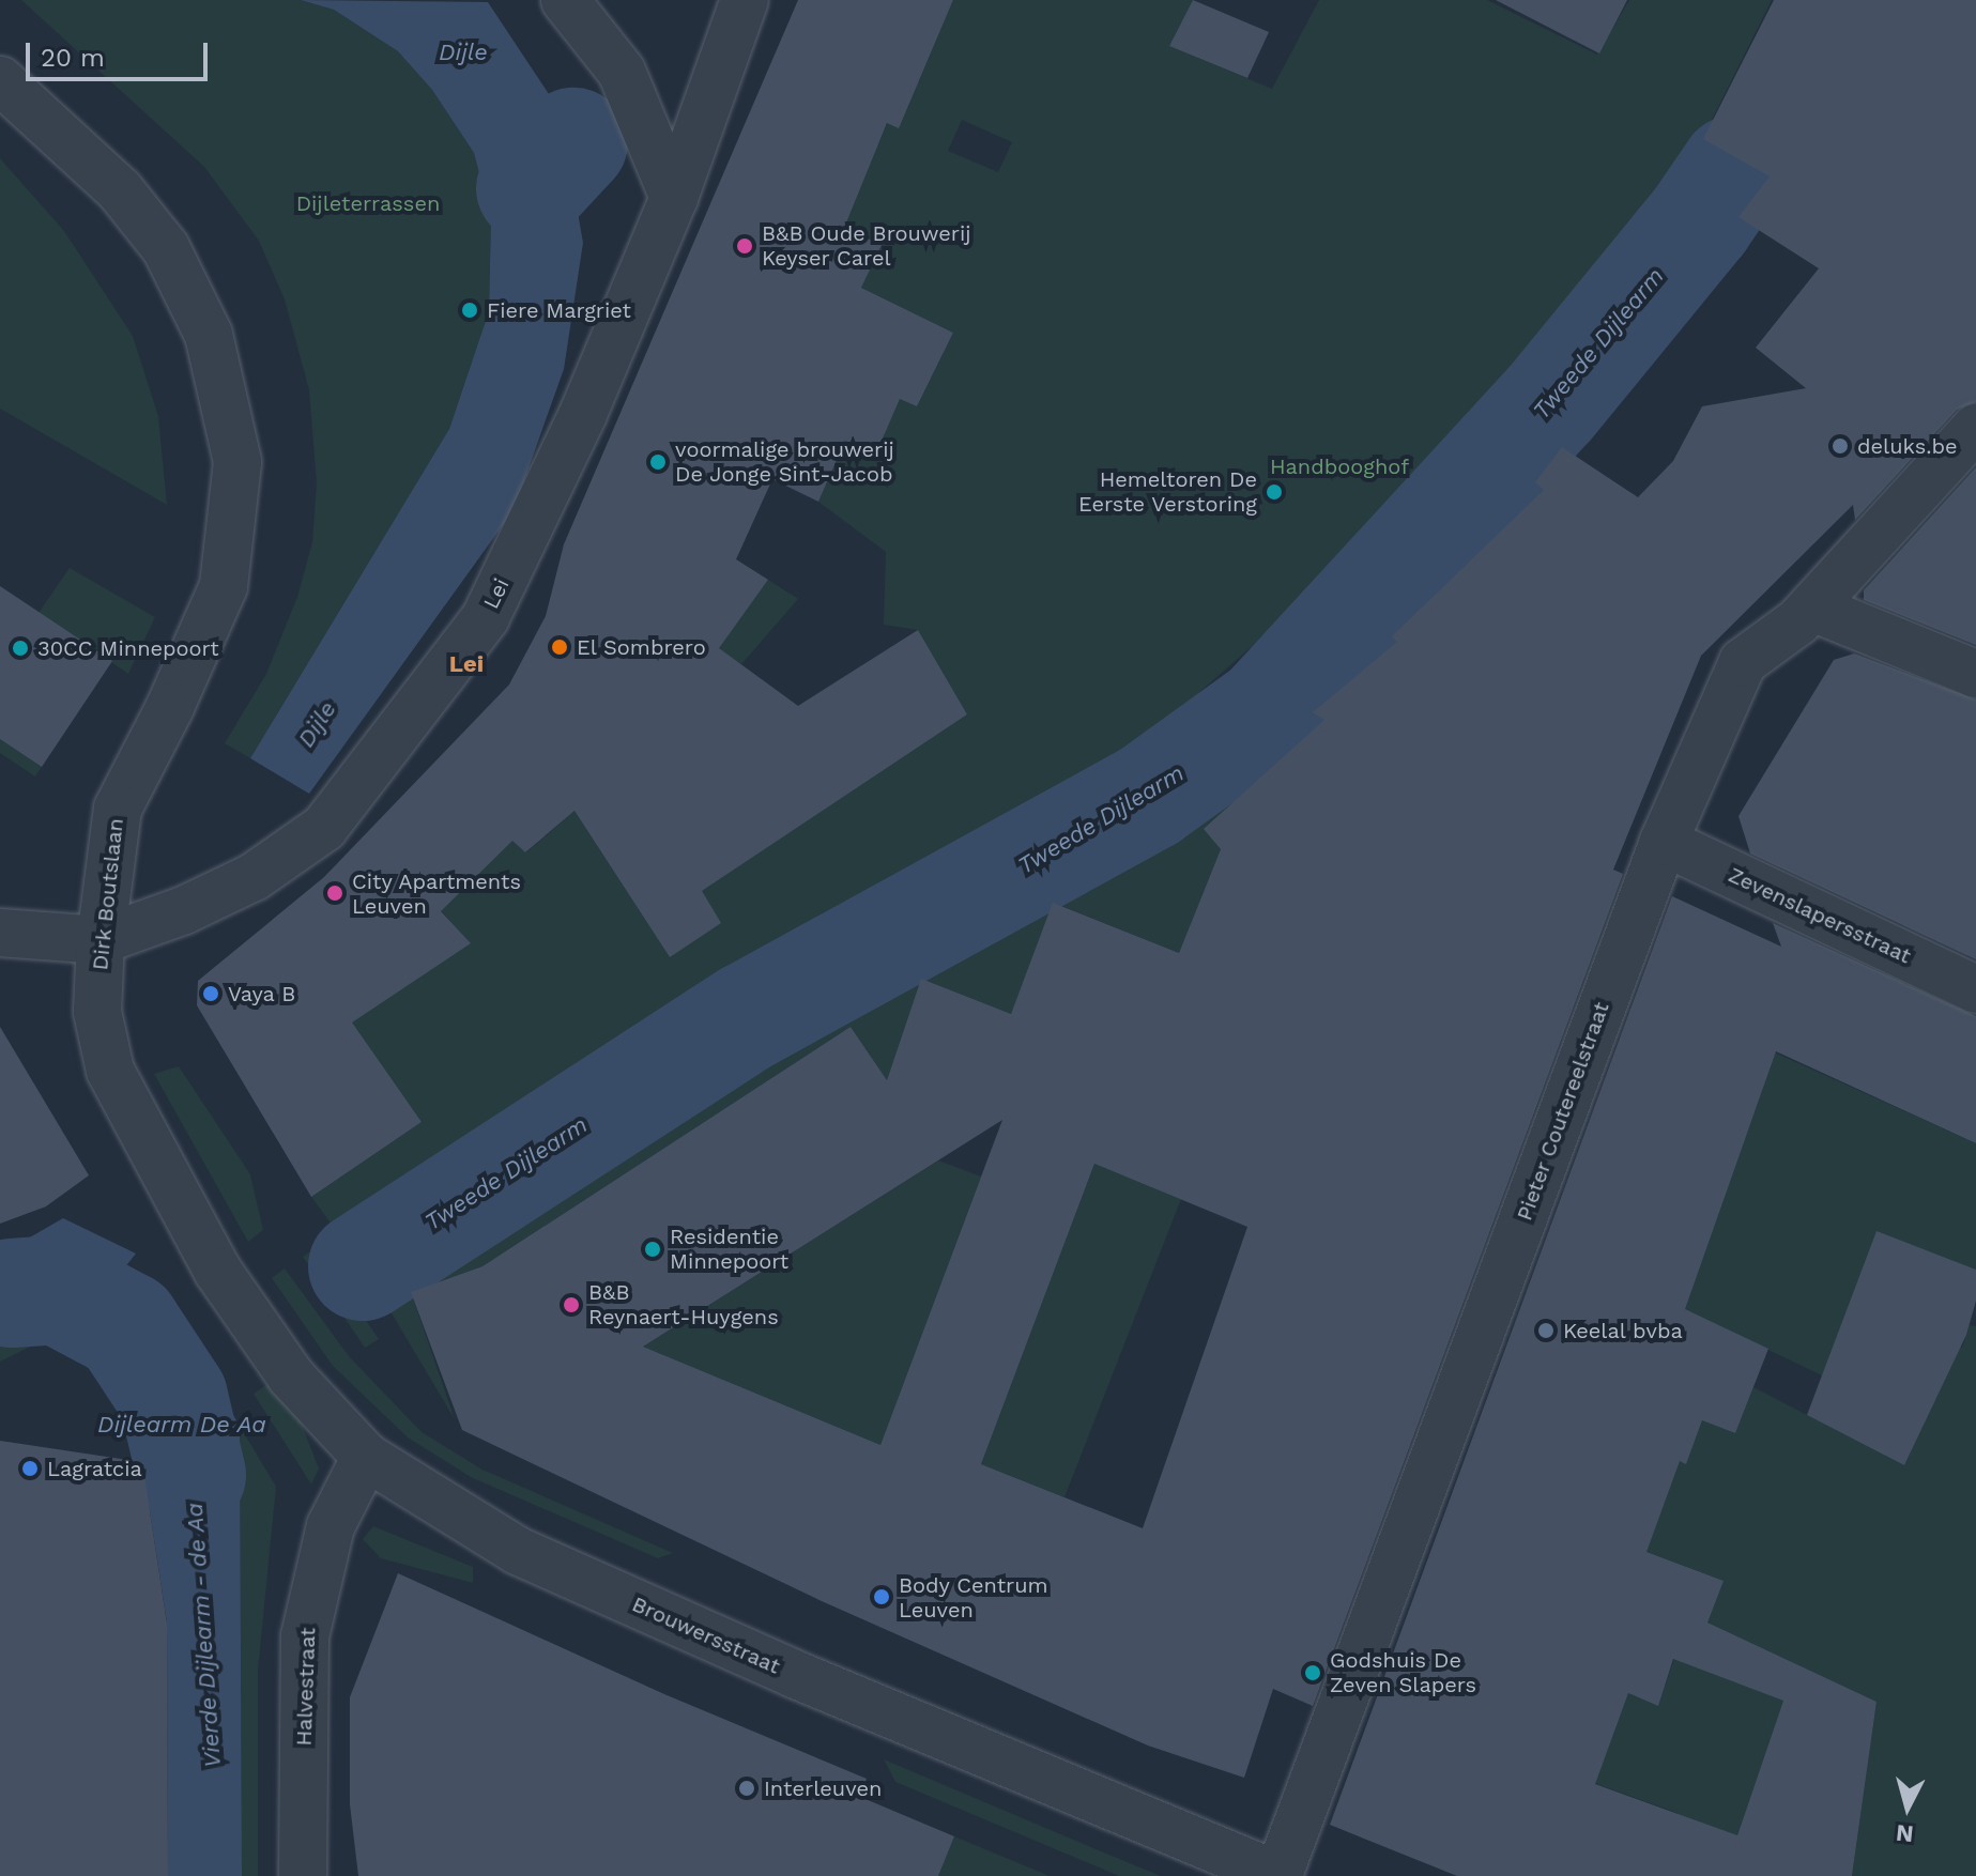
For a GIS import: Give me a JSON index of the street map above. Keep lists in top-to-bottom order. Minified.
{"streets":{"street":["Lei","Dirk Boutslaan","Zevenslapersstraat","Pieter Coutereelstraat","Brouwersstraat","Halvestraat"]},"crossings":[["Lei","Dirk Boutslaan"],["Dirk Boutslaan","Brouwersstraat"],["Zevenslapersstraat","Pieter Coutereelstraat"],["Pieter Coutereelstraat","Brouwersstraat"],["Brouwersstraat","Halvestraat"]],"districts":["Lei"],"water":["Dijle","Tweede Dijlearm","Dijlearm De Aa","Vierde Dijlearm - de Aa"],"parks":["Dijleterrassen","Handbooghof"],"places":["B&B Oude Brouwerij Keyser Carel","Fiere Margriet","deluks.be","voormalige brouwerij De Jonge Sint-Jacob","Hemeltoren De Eerste Verstoring","El Sombrero","30CC Minnepoort","City Apartments Leuven","Vaya B","Residentie Minnepoort","B&B Reynaert-Huygens","Keelal bvba","Lagratcia","Body Centrum Leuven","Godshuis De Zeven Slapers","Interleuven"],"scale_bar":"20 m","north":"bottom"}
